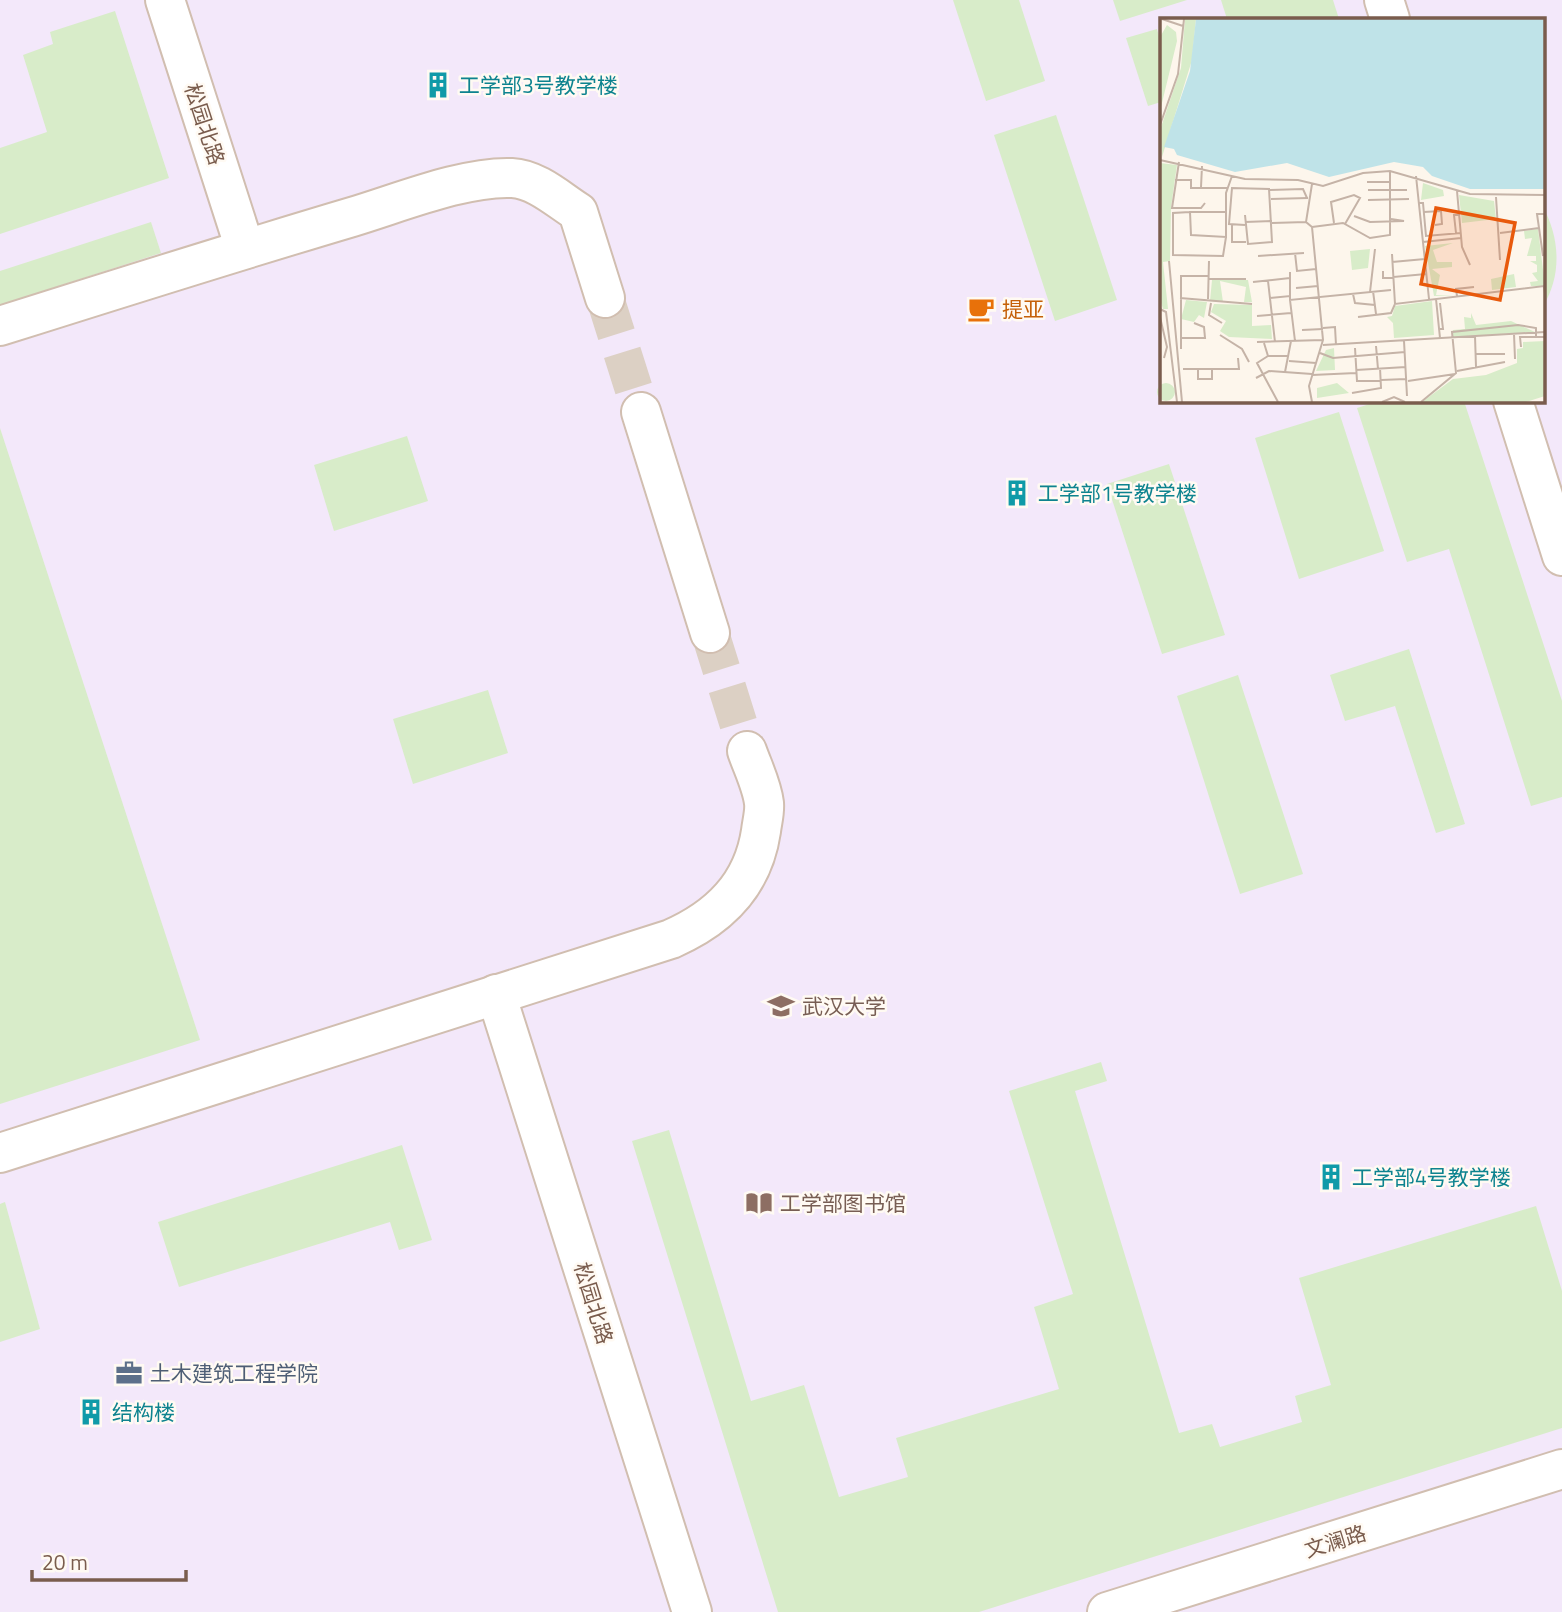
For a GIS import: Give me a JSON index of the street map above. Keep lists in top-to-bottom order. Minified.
{"streets":{"street":["松园北路","文澜路"]},"places":{"building":["工学部3号教学楼","工学部1号教学楼","工学部4号教学楼","结构楼"],"cafe":["提亚"],"school or university":["武汉大学"],"library":["工学部图书馆"],"office":["土木建筑工程学院"]},"scale_bar":"20 m"}
